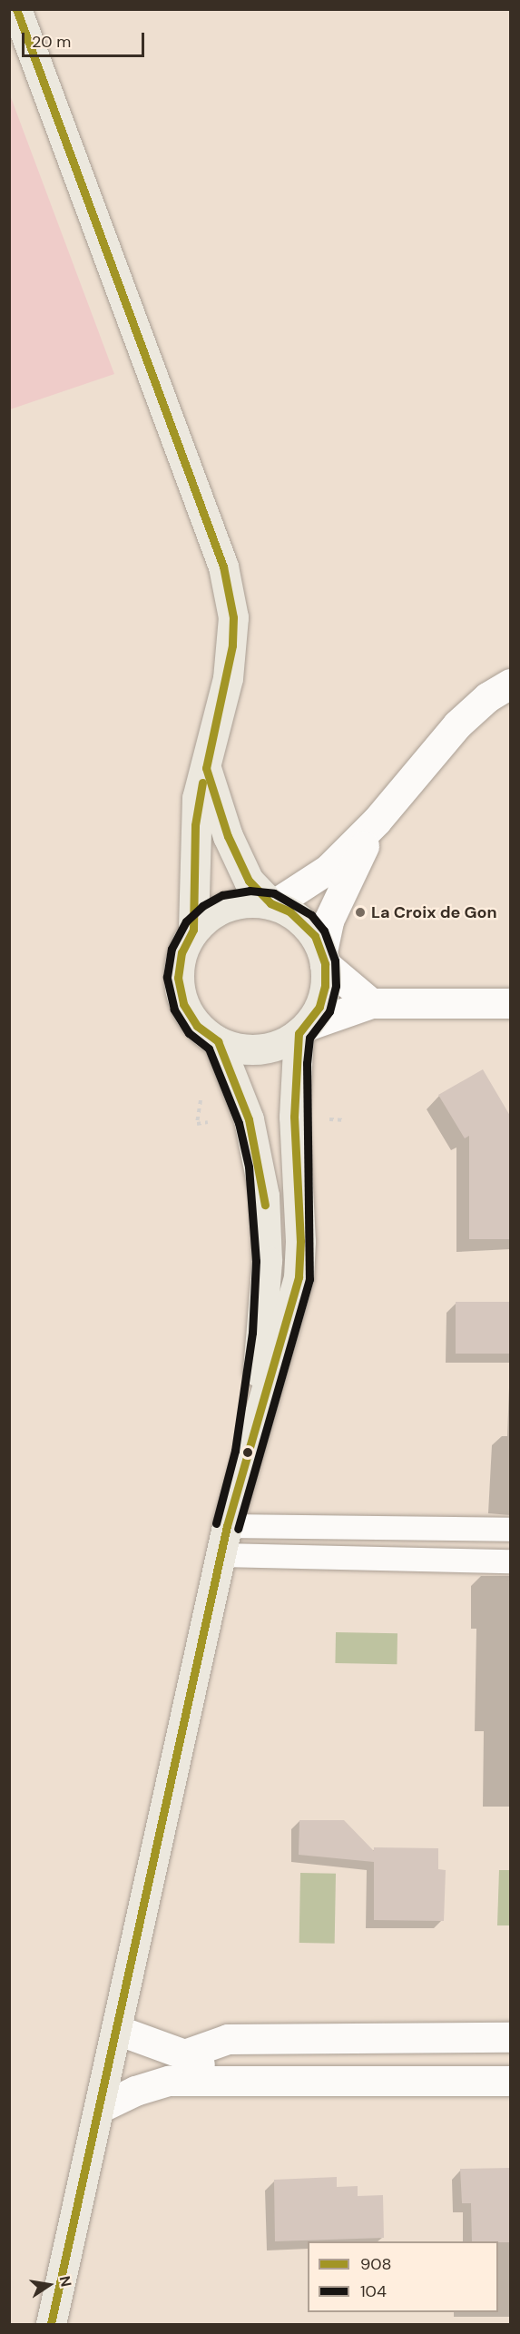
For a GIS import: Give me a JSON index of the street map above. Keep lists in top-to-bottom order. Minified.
{"places":["La Croix de Gon"],"lines":["transit line 908","transit line 104"],"legend":["908","104"],"scale_bar":"20 m","north":"right"}
